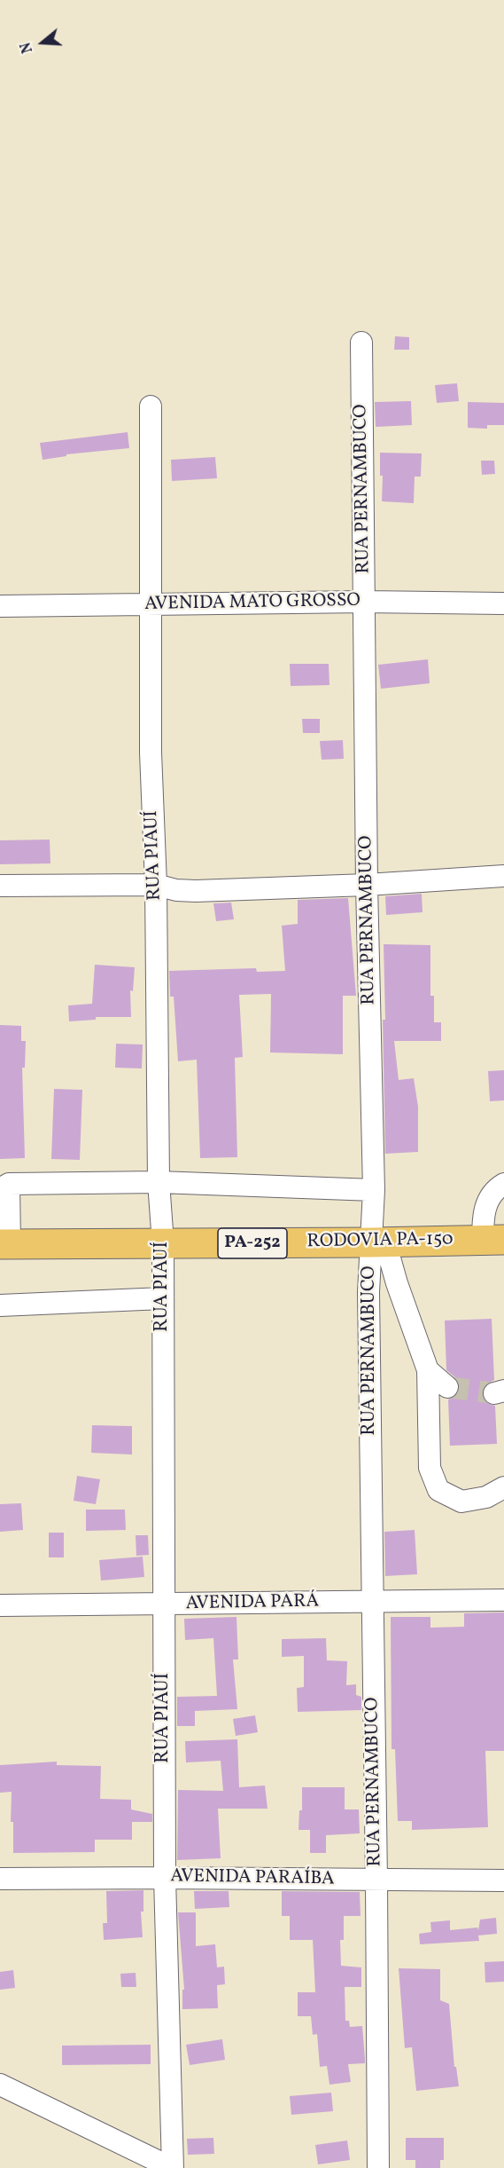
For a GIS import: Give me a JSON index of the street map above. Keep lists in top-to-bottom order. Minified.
{"streets":{"highway":["RODOVIA PA-150","PA-252"],"street":["RUA PERNAMBUCO","AVENIDA MATO GROSSO","RUA PIAUÍ","AVENIDA PARÁ","AVENIDA PARAÍBA"]},"crossings":[["RUA PERNAMBUCO","AVENIDA MATO GROSSO"],["RUA PERNAMBUCO","RODOVIA PA-150"],["RUA PERNAMBUCO","AVENIDA PARÁ"],["RUA PERNAMBUCO","AVENIDA PARAÍBA"],["AVENIDA MATO GROSSO","RUA PIAUÍ"],["RUA PIAUÍ","RODOVIA PA-150"],["RUA PIAUÍ","AVENIDA PARÁ"],["RUA PIAUÍ","AVENIDA PARAÍBA"]],"north":"left"}
